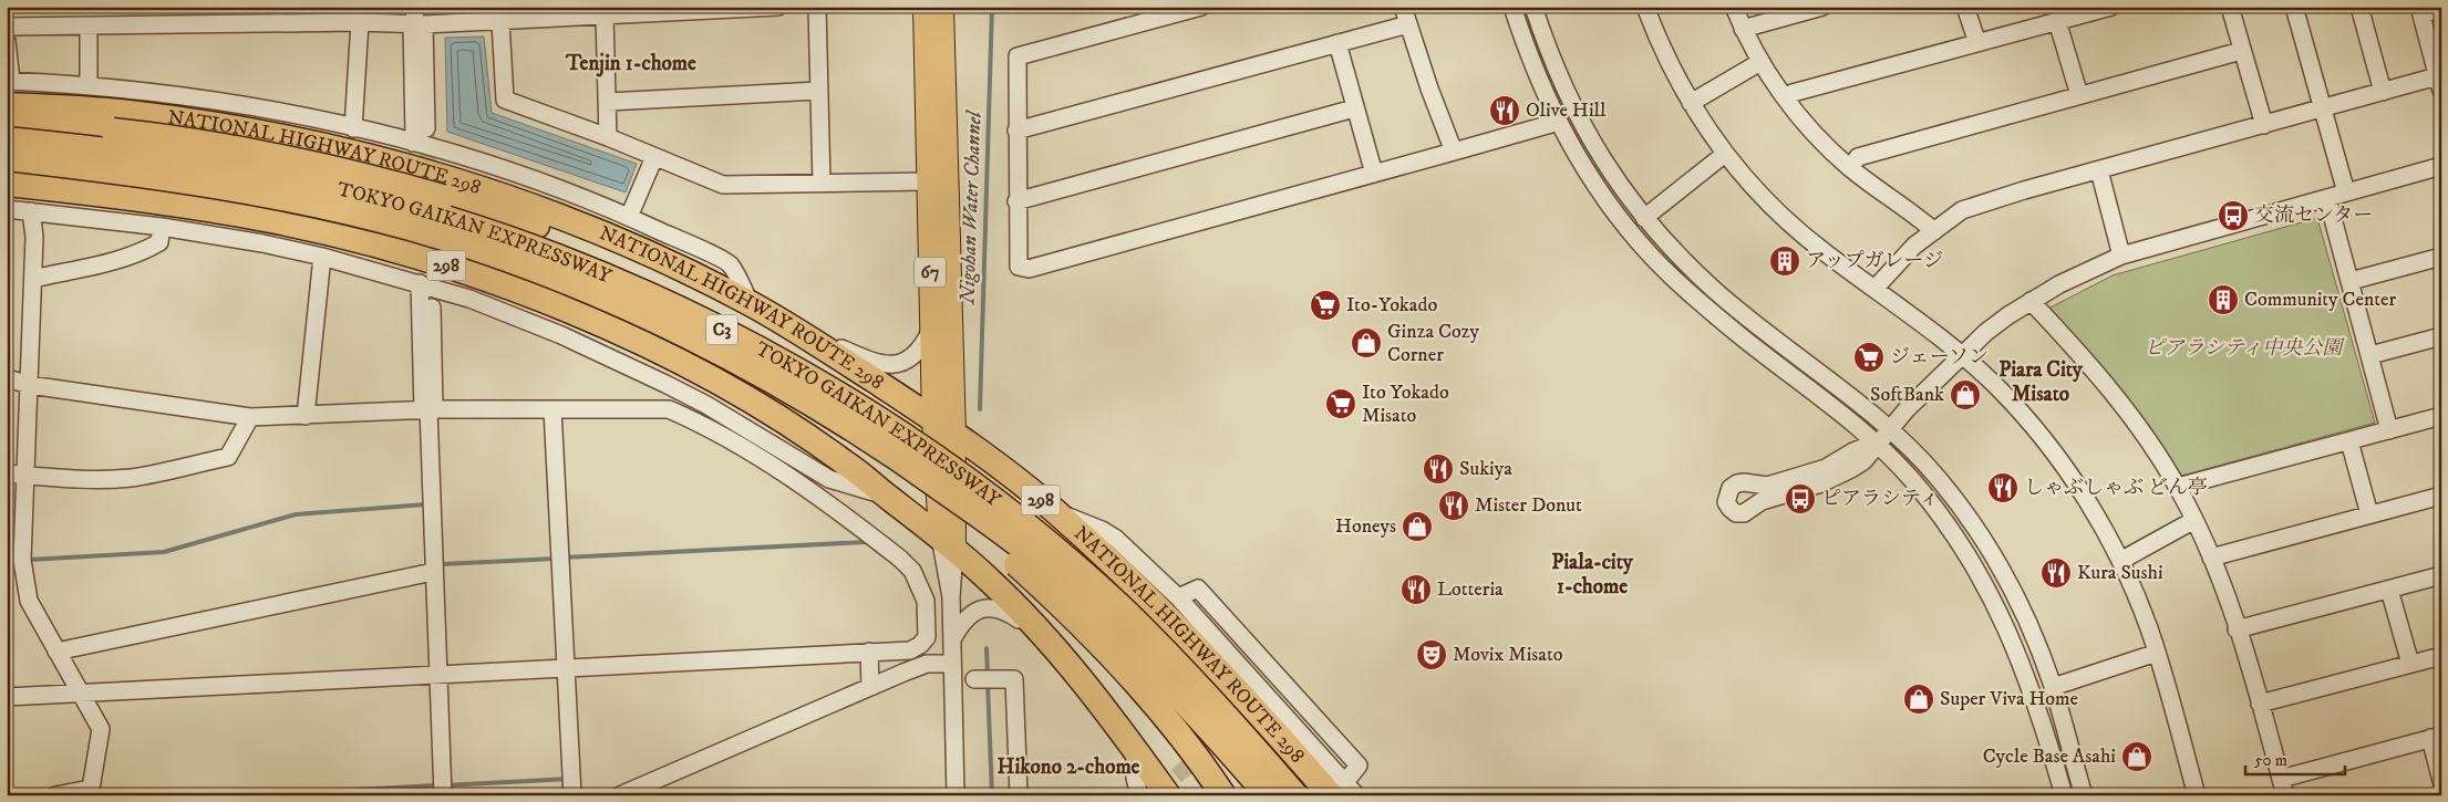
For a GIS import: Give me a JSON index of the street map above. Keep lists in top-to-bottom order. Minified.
{"streets":{"highway":["NATIONAL HIGHWAY ROUTE 298","TOKYO GAIKAN EXPRESSWAY","298","C3"],"main road":["67"]},"crossings":[["NATIONAL HIGHWAY ROUTE 298","298"],["NATIONAL HIGHWAY ROUTE 298","67"],["298","67"]],"districts":["Tenjin 1-chome","Piara City Misato","Piala-city 1-chome","Hikono 2-chome"],"water":["Nigohan Water Channel"],"parks":["ピアラシティ中央公園"],"places":{"restaurant":["Olive Hill","Sukiya","しゃぶしゃぶ どん亭","Mister Donut","Kura Sushi","Lotteria"],"bus stop":["交流センター","ピアラシティ"],"building":["アップガレージ","Community Center"],"supermarket":["Ito-Yokado","ジェーソン","Ito Yokado Misato"],"shop":["Ginza Cozy Corner","SoftBank","Honeys","Super Viva Home","Cycle Base Asahi"],"theatre":["Movix Misato"]},"scale_bar":"50 m"}
